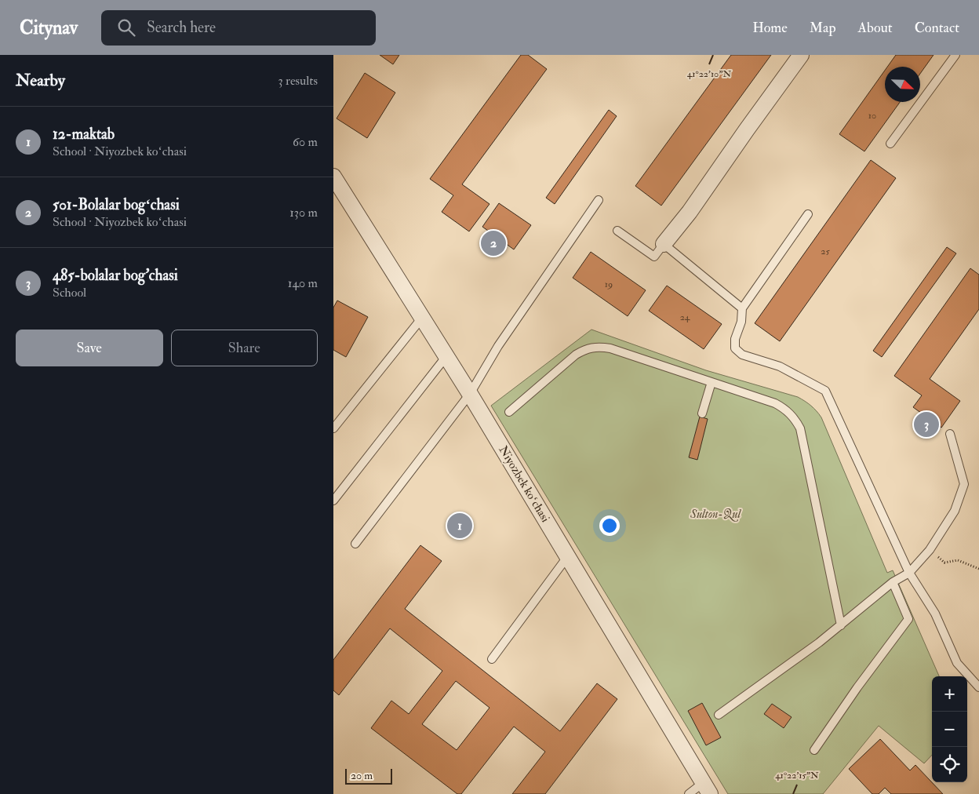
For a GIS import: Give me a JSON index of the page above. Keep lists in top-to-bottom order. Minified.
{"streets":{"street":["Niyozbek koʻchasi"]},"parks":["Sulton-Qul"],"house_numbers":["10","25","19","24"],"scale_bar":"20 m","north":"bottom right","page":{"header":"Citynav","search":"Search here","nav":["Home","Map","About","Contact"],"heading":["Nearby","3 results"],"list":[{"mark":"1","name":"12-maktab","note":"School · Niyozbek koʻchasi","value":"60 m"},{"mark":"2","name":"501-Bolalar bogʻchasi","note":"School · Niyozbek koʻchasi","value":"130 m"},{"mark":"3","name":"485-bolalar bog'chasi","note":"School","value":"140 m"}],"pins":["2","3","1"],"buttons":["Save","Share"],"map_buttons":["+","−"],"scale":"20 m"},"coordinates":["41°22'10\"N","41°22'15\"N"]}
